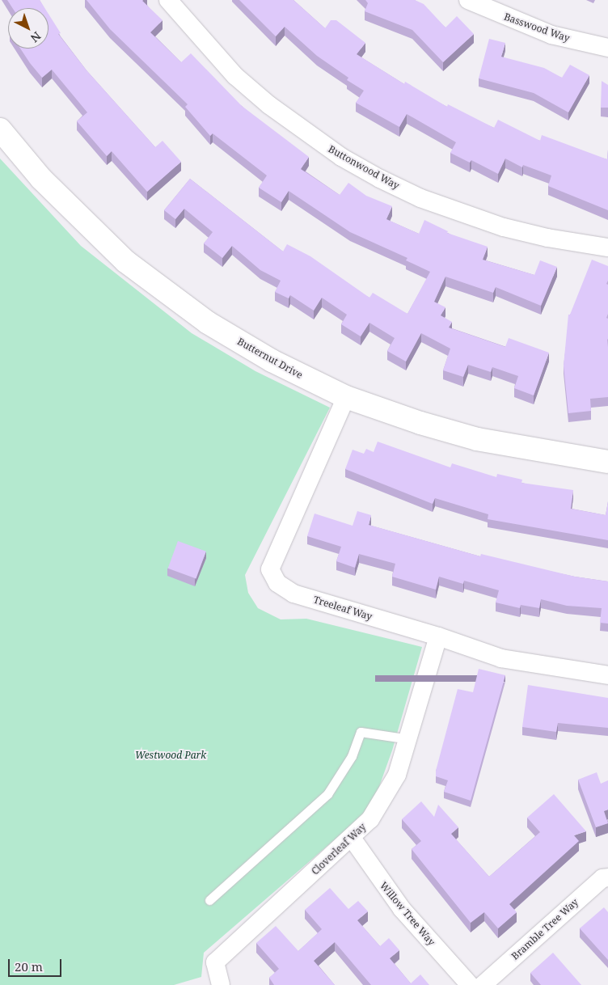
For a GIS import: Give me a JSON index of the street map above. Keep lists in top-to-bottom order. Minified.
{"streets":{"street":["Basswood Way","Buttonwood Way","Butternut Drive","Treeleaf Way","Cloverleaf Way","Willow Tree Way","Bramble Tree Way"]},"crossings":[["Butternut Drive","Treeleaf Way"],["Treeleaf Way","Cloverleaf Way"],["Cloverleaf Way","Willow Tree Way"]],"parks":["Westwood Park"],"scale_bar":"20 m","north":"bottom right"}
